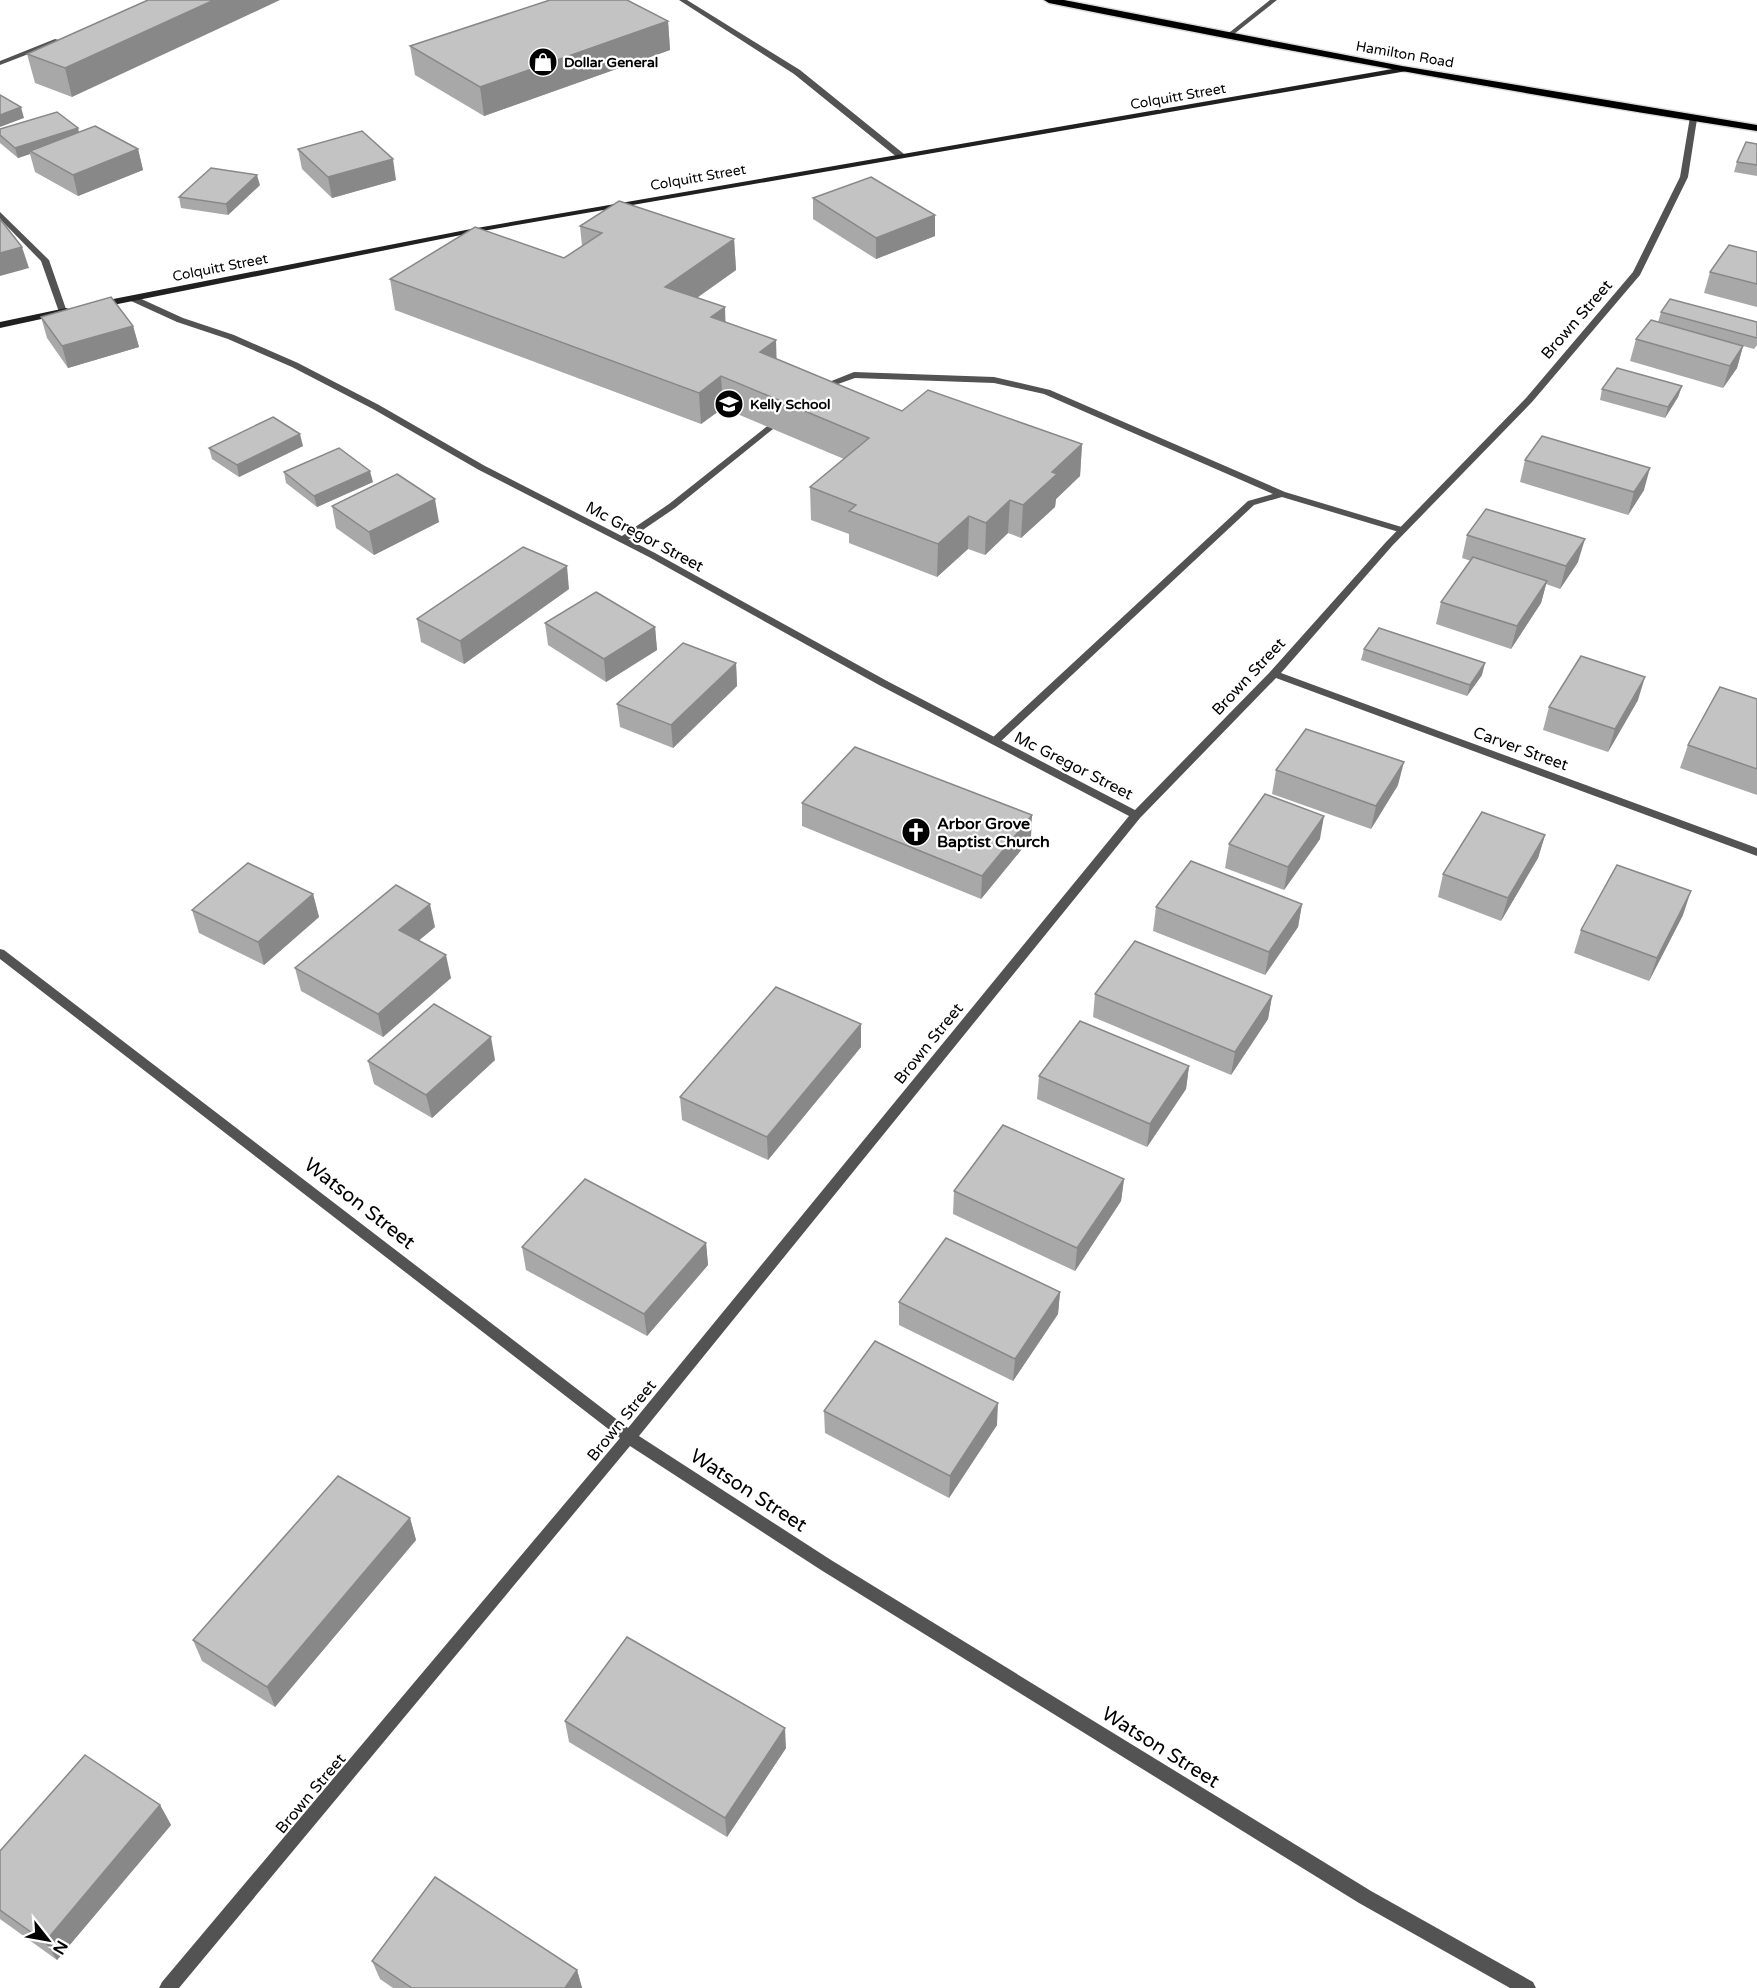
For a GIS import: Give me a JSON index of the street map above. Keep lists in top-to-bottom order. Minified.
{"streets":{"highway":["Hamilton Road"],"street":["Colquitt Street","Brown Street","Mc Gregor Street","Carver Street","Watson Street"]},"crossings":[["Hamilton Road","Colquitt Street"],["Hamilton Road","Brown Street"],["Colquitt Street","Mc Gregor Street"],["Brown Street","Mc Gregor Street"],["Brown Street","Carver Street"],["Brown Street","Watson Street"]],"places":{"shop":["Dollar General"],"school or university":["Kelly School"],"church":["Arbor Grove Baptist Church"]},"north":"bottom right"}
